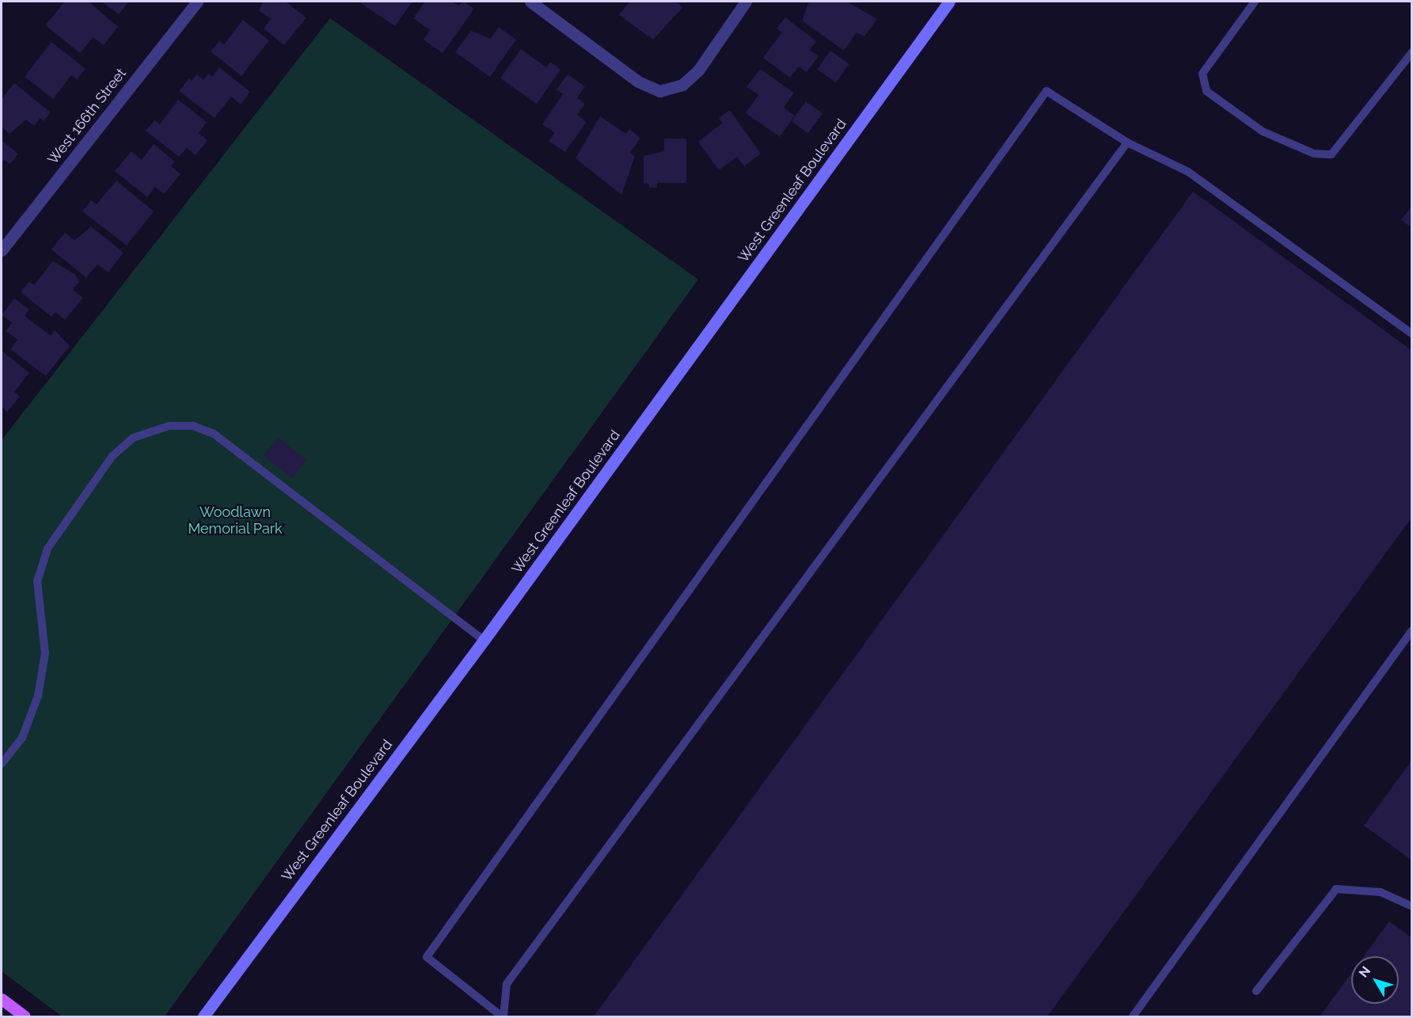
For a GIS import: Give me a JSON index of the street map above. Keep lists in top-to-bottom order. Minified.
{"streets":{"street":["West 166th Street","West Greenleaf Boulevard"]},"parks":["Woodlawn Memorial Park"],"north":"top left"}
